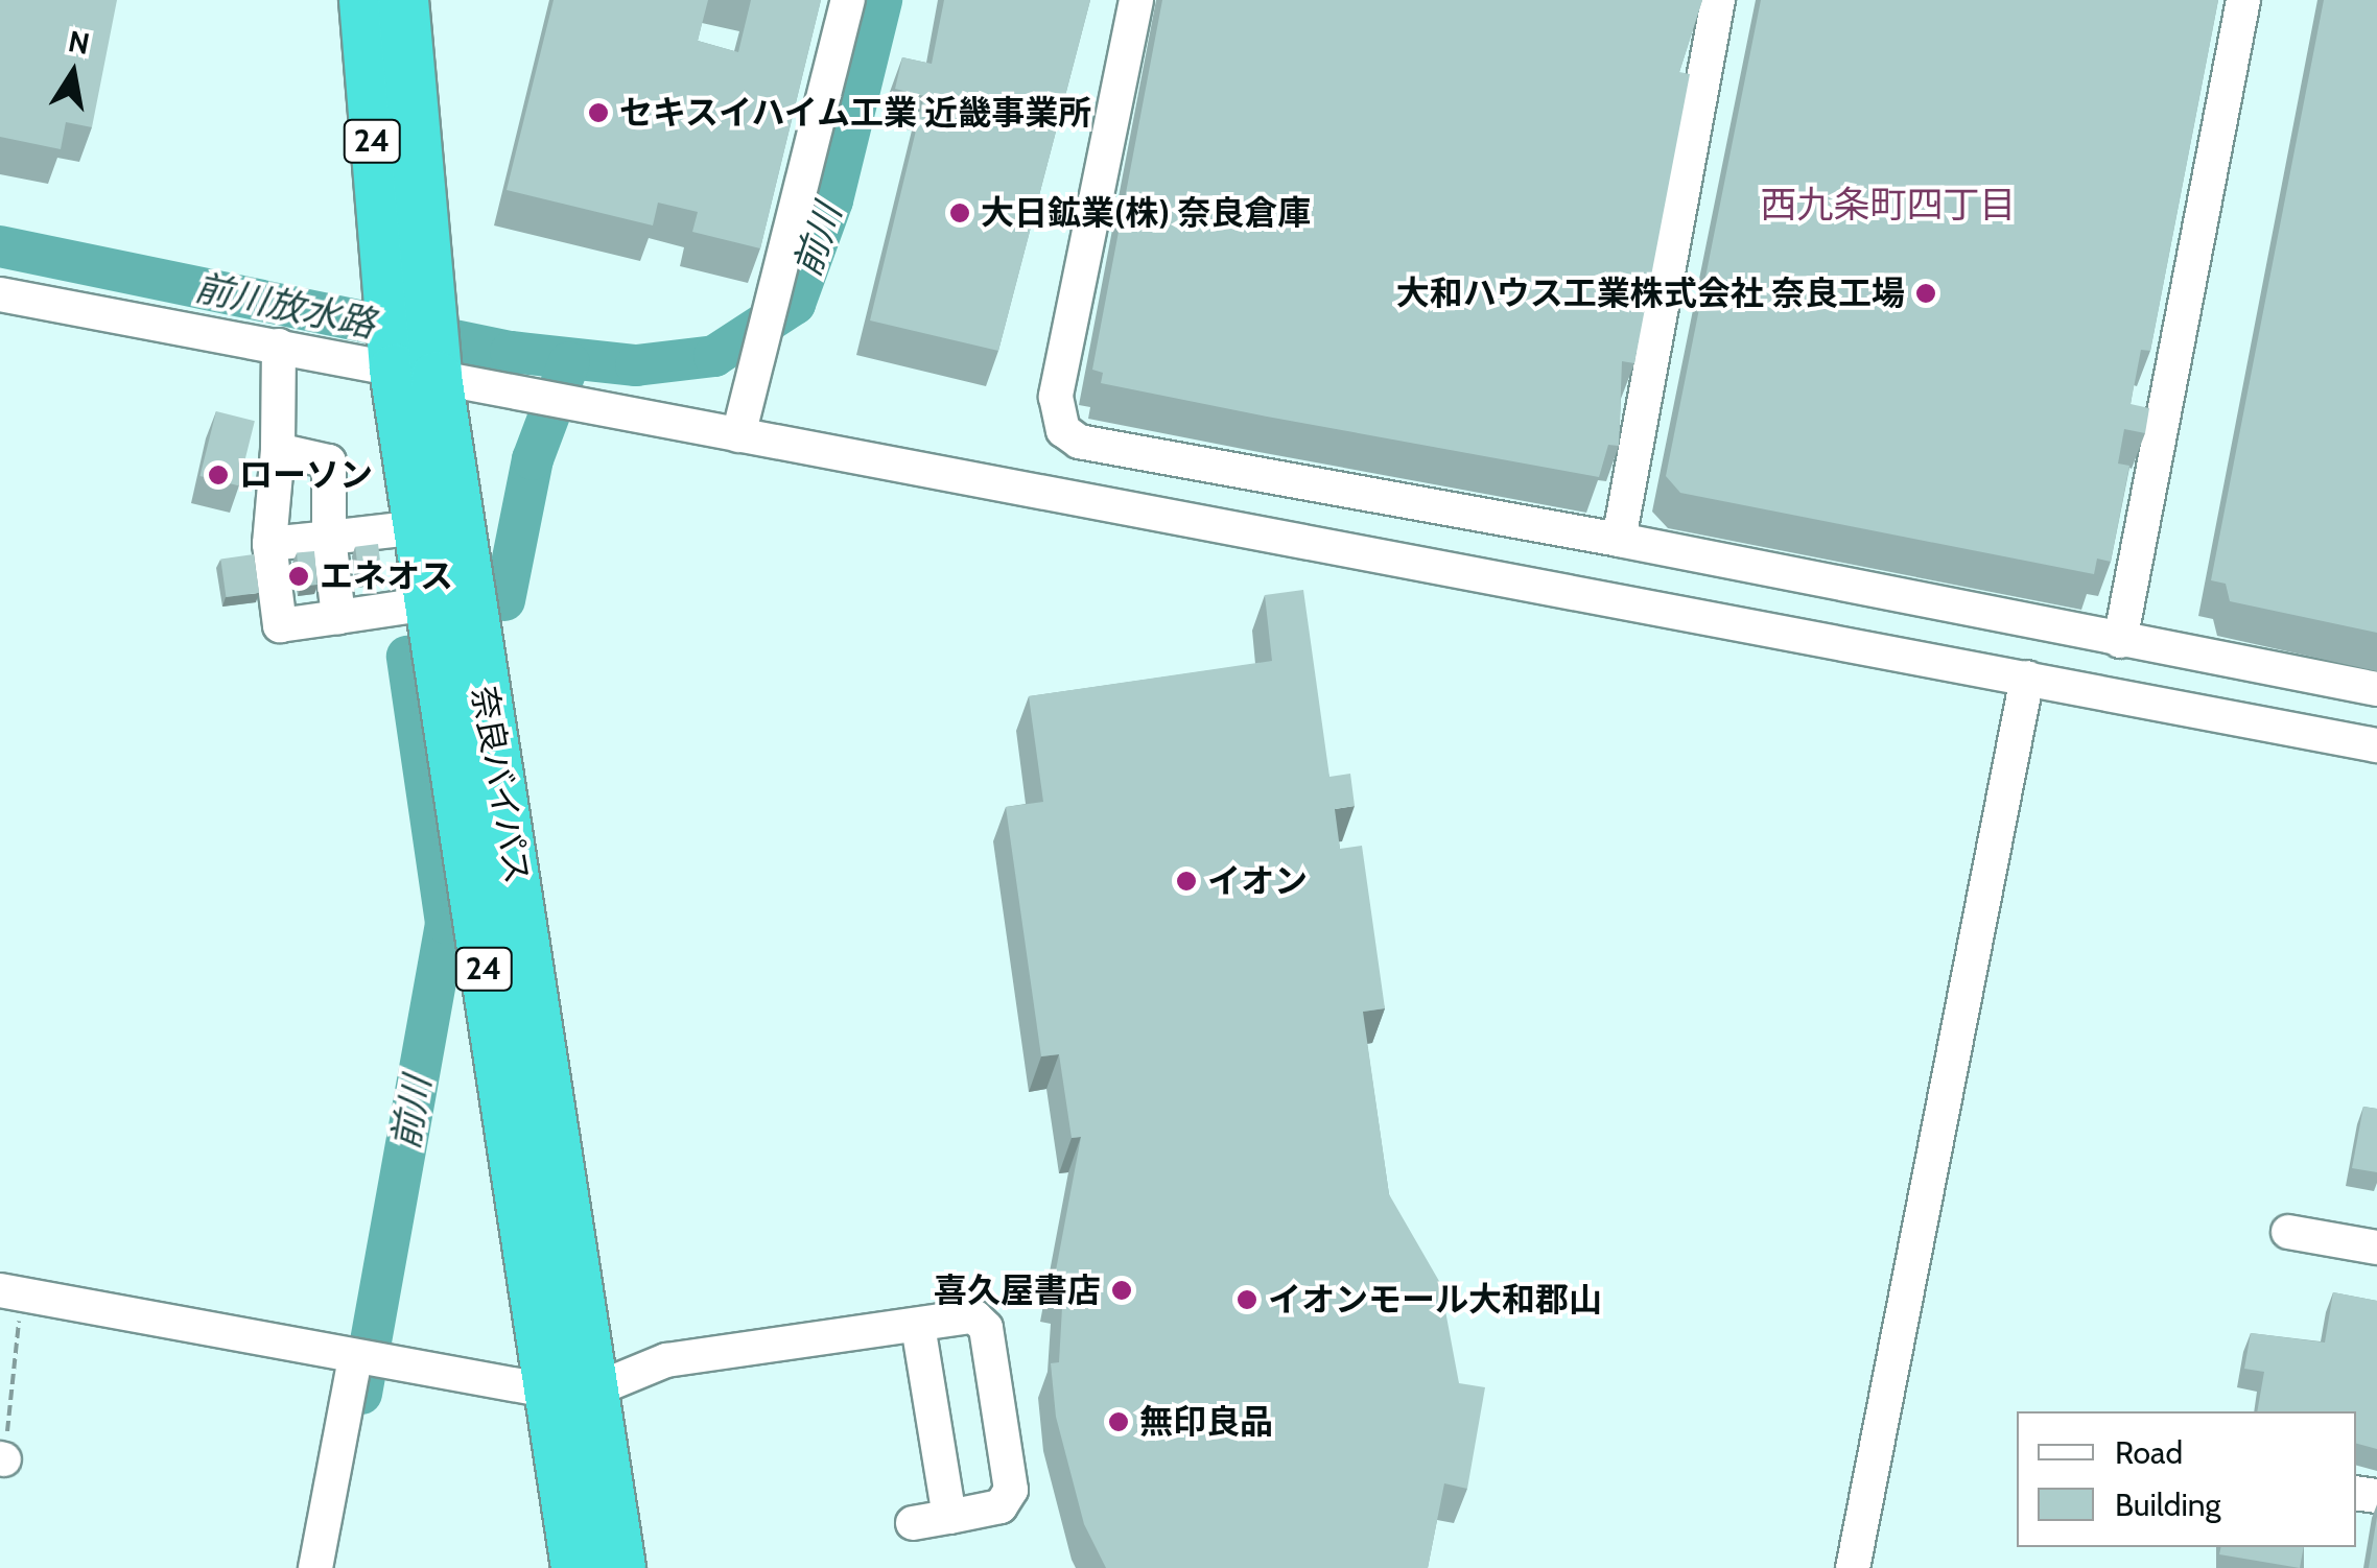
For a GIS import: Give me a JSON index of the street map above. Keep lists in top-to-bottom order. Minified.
{"streets":{"highway":["24","奈良バイパス"]},"districts":["西九条町四丁目"],"water":["前川","前川放水路"],"places":["セキスイハイム工業 近畿事業所","大日鉱業(株) 奈良倉庫","大和ハウス工業株式会社 奈良工場","ローソン","エネオス","イオン","喜久屋書店","イオンモール大和郡山","無印良品"],"legend":["Road","Building"],"north":"top"}
